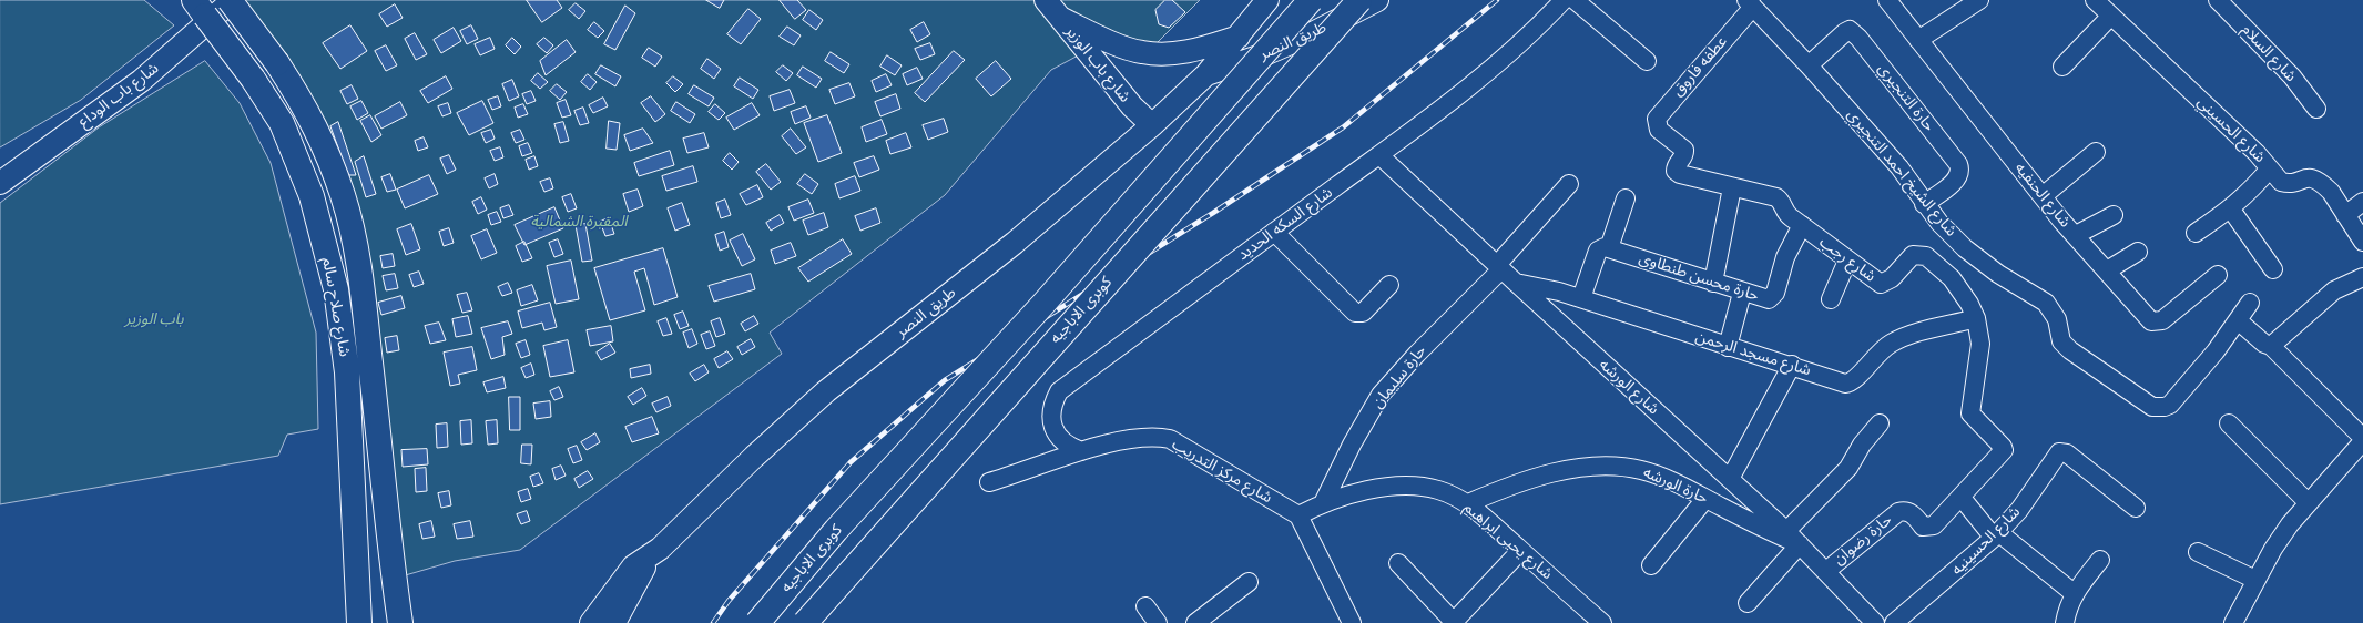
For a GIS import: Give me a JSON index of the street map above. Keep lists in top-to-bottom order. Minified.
{"streets":{"highway":["شارع صلاح سالم","كوبرى الاباجيه"],"street":["طريق النصر","شارع السلام","شارع باب الوزير","عطفه فاروق","شارع باب الوداع","حارة التنجيري","شارع الحسيني","شارع الشيخ احمد التنجيري","شارع الحنفيه","شارع السكه الحديد","شارع رجب","حارة محسن طنطاوى","شارع مسجد الرحمن","حارة سليمان","شارع الورشه","شارع مركز التدريب","حارة الورشه","حارة رضوان","شارع يحيى ابراهيم","شارع الحسينيه"]},"crossings":[["طريق النصر","شارع باب الوزير"],["عطفه فاروق","شارع الشيخ احمد التنجيري"],["عطفه فاروق","شارع رجب"],["شارع باب الوداع","شارع صلاح سالم"],["حارة التنجيري","شارع الشيخ احمد التنجيري"],["شارع السكه الحديد","شارع الورشه"],["شارع السكه الحديد","شارع مركز التدريب"],["شارع رجب","حارة محسن طنطاوى"],["شارع رجب","شارع مسجد الرحمن"],["شارع رجب","حارة رضوان"],["شارع مسجد الرحمن","شارع الورشه"],["حارة سليمان","شارع الورشه"],["حارة سليمان","شارع يحيى ابراهيم"],["شارع الورشه","حارة الورشه"],["شارع الورشه","حارة رضوان"],["شارع مركز التدريب","شارع يحيى ابراهيم"],["حارة الورشه","شارع يحيى ابراهيم"]],"parks":["المقبرة الشمالية","باب الوزير"]}
